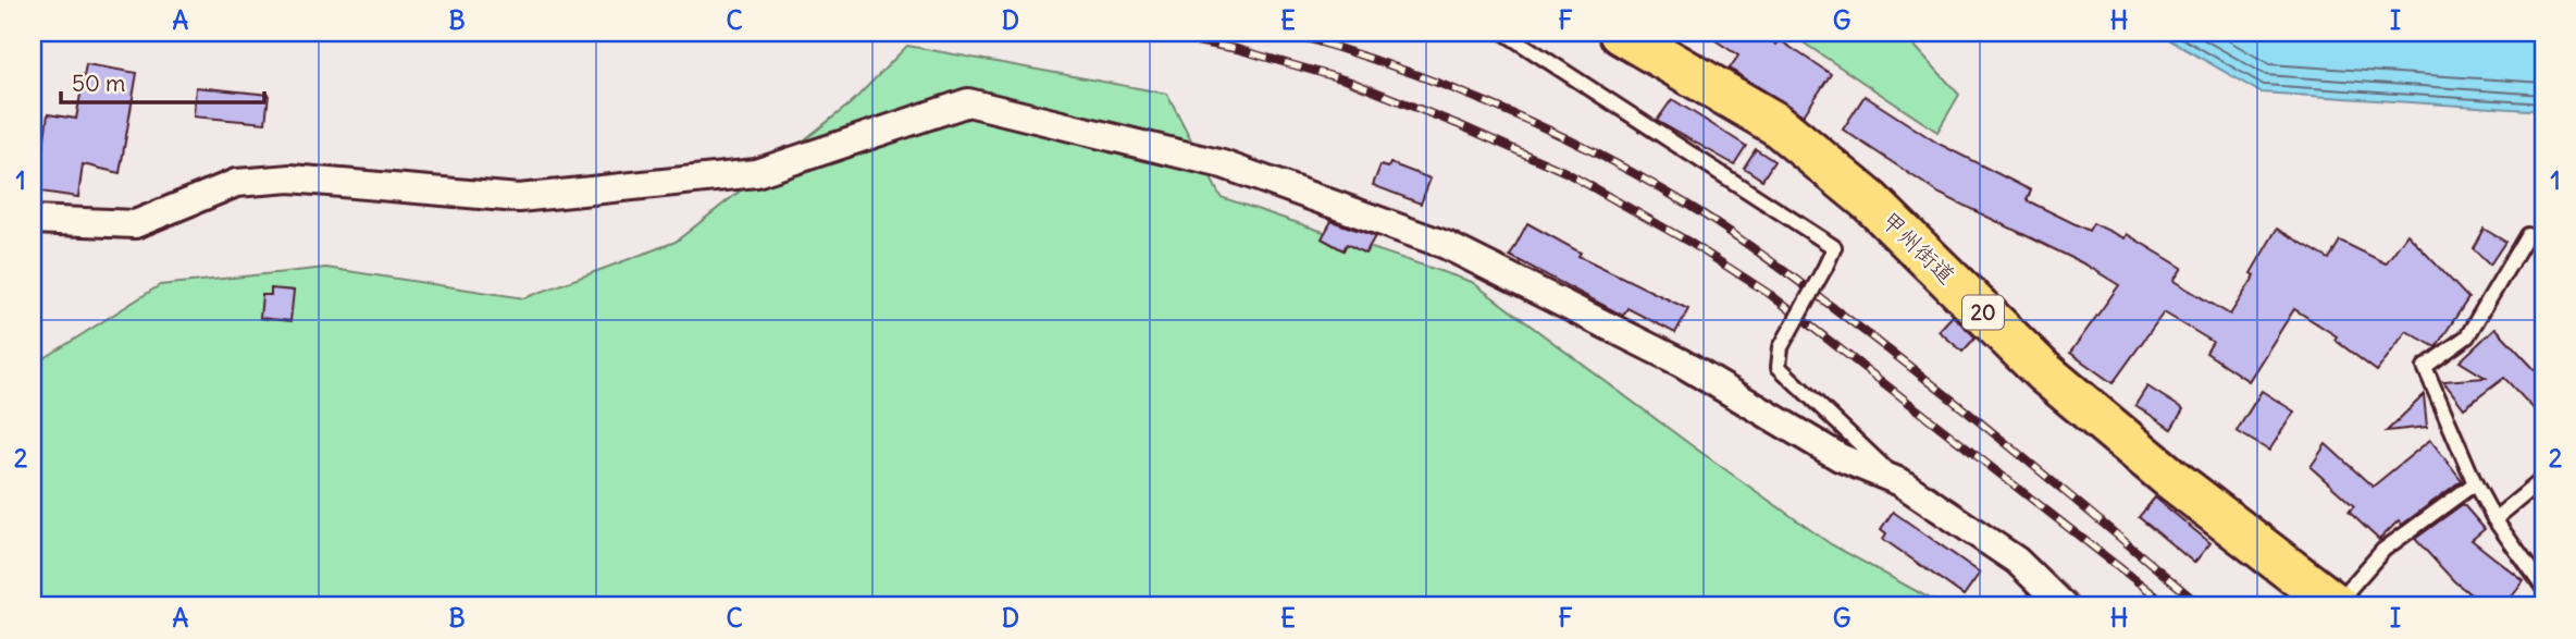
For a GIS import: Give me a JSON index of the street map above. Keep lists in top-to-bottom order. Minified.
{"streets":{"highway":["甲州街道","20"]},"scale_bar":"50 m","grid":{"columns":["A","B","C","D","E","F","G","H","I"],"rows":["1","2"]}}
